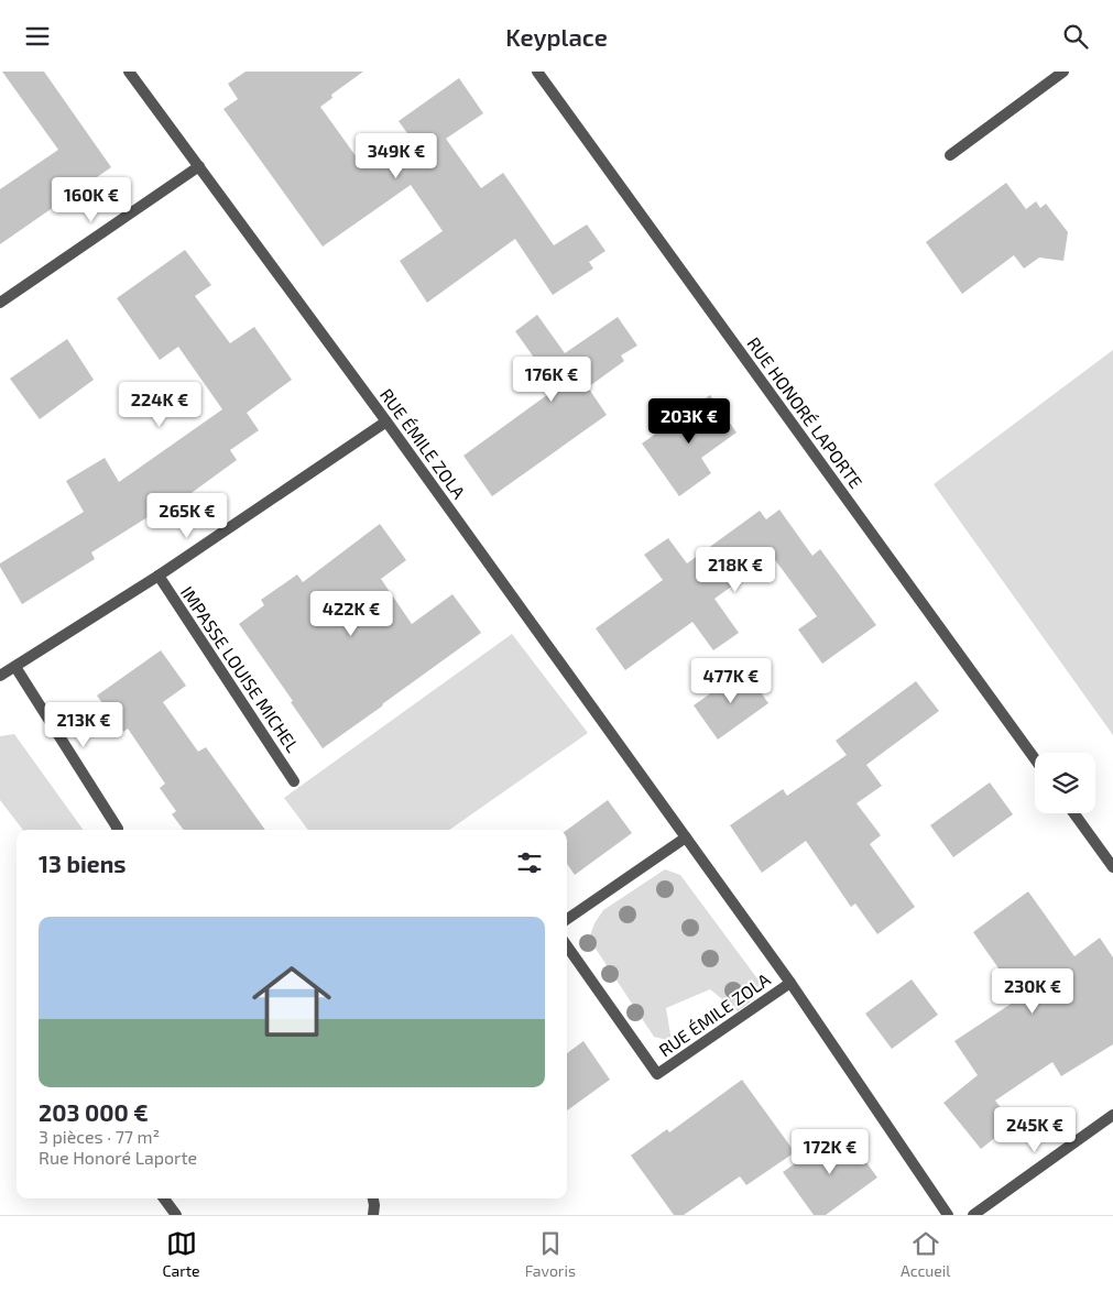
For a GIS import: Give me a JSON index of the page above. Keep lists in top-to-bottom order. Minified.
{"streets":{"street":["RUE HONORÉ LAPORTE","RUE ÉMILE ZOLA","IMPASSE LOUISE MICHEL"]},"page":{"header":"Keyplace","price":["349K €","160K €","176K €","224K €","203K €","265K €","218K €","422K €","477K €","213K €","230K €","245K €","172K €"],"heading":"13 biens","list":[{"name":"203 000 €","note":"3 pièces · 77 m² · Rue Honoré Laporte"}],"tabs":["Carte","Favoris","Accueil"]}}
